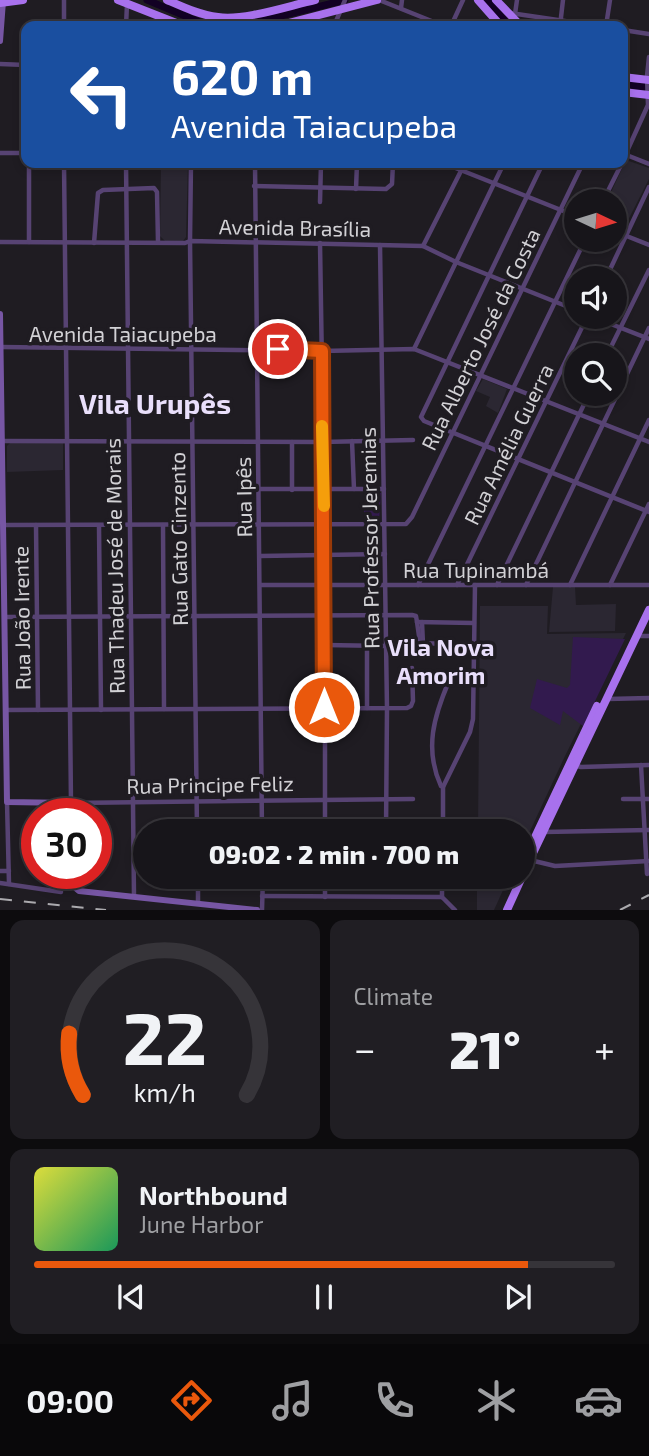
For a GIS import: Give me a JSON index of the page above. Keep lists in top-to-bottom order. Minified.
{"streets":{"street":["Avenida Brasília","Avenida Taiacupeba","Rua Alberto José da Costa","Rua Amélia Guerra","Rua Ipês","Rua Professor Jeremias","Rua Gato Cinzento","Rua Thadeu José de Morais","Rua Tupinambá","Rua João Irente","Rua Principe Feliz"]},"crossings":[["Avenida Brasília","Rua Alberto José da Costa"],["Avenida Brasília","Rua Ipês"],["Avenida Brasília","Rua Professor Jeremias"],["Avenida Brasília","Rua Gato Cinzento"],["Avenida Brasília","Rua Thadeu José de Morais"],["Avenida Taiacupeba","Rua Alberto José da Costa"],["Avenida Taiacupeba","Rua Amélia Guerra"],["Avenida Taiacupeba","Rua Ipês"],["Avenida Taiacupeba","Rua Professor Jeremias"],["Avenida Taiacupeba","Rua Gato Cinzento"],["Avenida Taiacupeba","Rua Thadeu José de Morais"],["Rua Alberto José da Costa","Rua Professor Jeremias"],["Rua Amélia Guerra","Rua Tupinambá"],["Rua Ipês","Rua Tupinambá"],["Rua Ipês","Rua Principe Feliz"],["Rua Professor Jeremias","Rua Tupinambá"],["Rua Professor Jeremias","Rua Principe Feliz"],["Rua Gato Cinzento","Rua Principe Feliz"],["Rua Thadeu José de Morais","Rua Principe Feliz"]],"districts":["Vila Urupês","Vila Nova Amorim"],"north":"right","page":{"turn":["620 m","Avenida Taiacupeba"],"limit":"30","trip":"09:02 · 2 min · 700 m","tile":"Climate","heat":["−","21°","+"],"song":["Northbound","June Harbor"],"tabs":"09:00","gauge":["22","km/h"]}}
